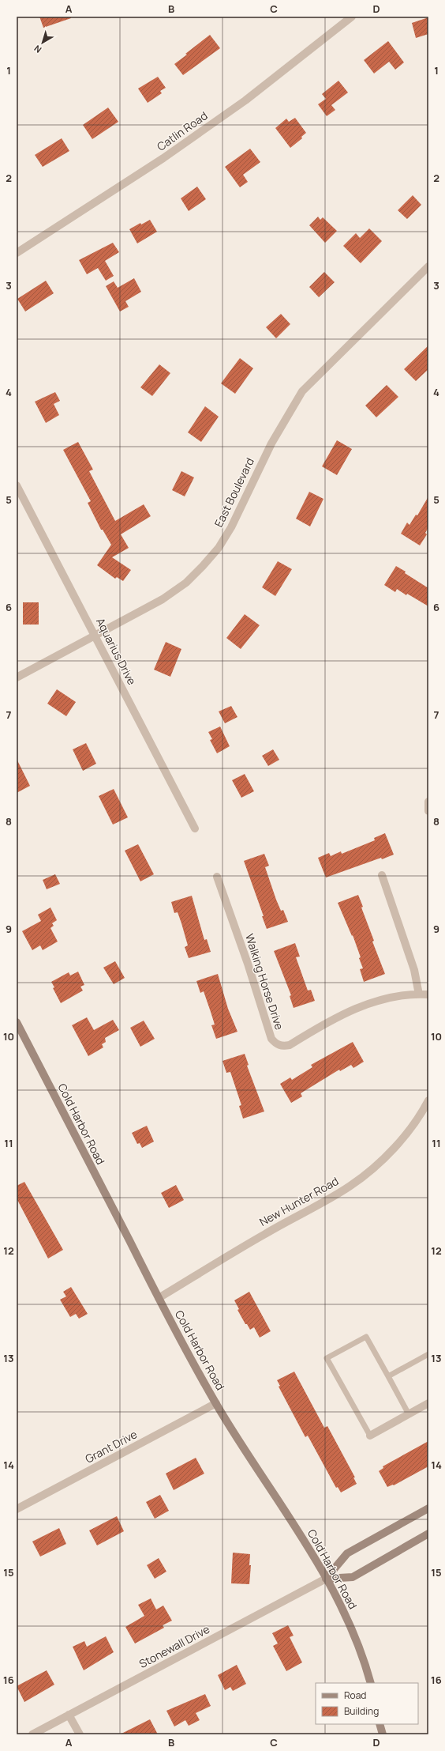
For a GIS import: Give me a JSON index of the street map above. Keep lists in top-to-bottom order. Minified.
{"streets":{"main road":["Cold Harbor Road"],"street":["Catlin Road","East Boulevard","Aquarius Drive","Walking Horse Drive","New Hunter Road","Grant Drive","Stonewall Drive"]},"crossings":[["East Boulevard","Aquarius Drive"],["Cold Harbor Road","New Hunter Road"],["Cold Harbor Road","Grant Drive"],["Cold Harbor Road","Stonewall Drive"]],"legend":["Road","Building"],"north":"bottom left","grid":{"columns":["A","B","C","D"],"rows":["1","2","3","4","5","6","7","8","9","10","11","12","13","14","15","16"]}}
